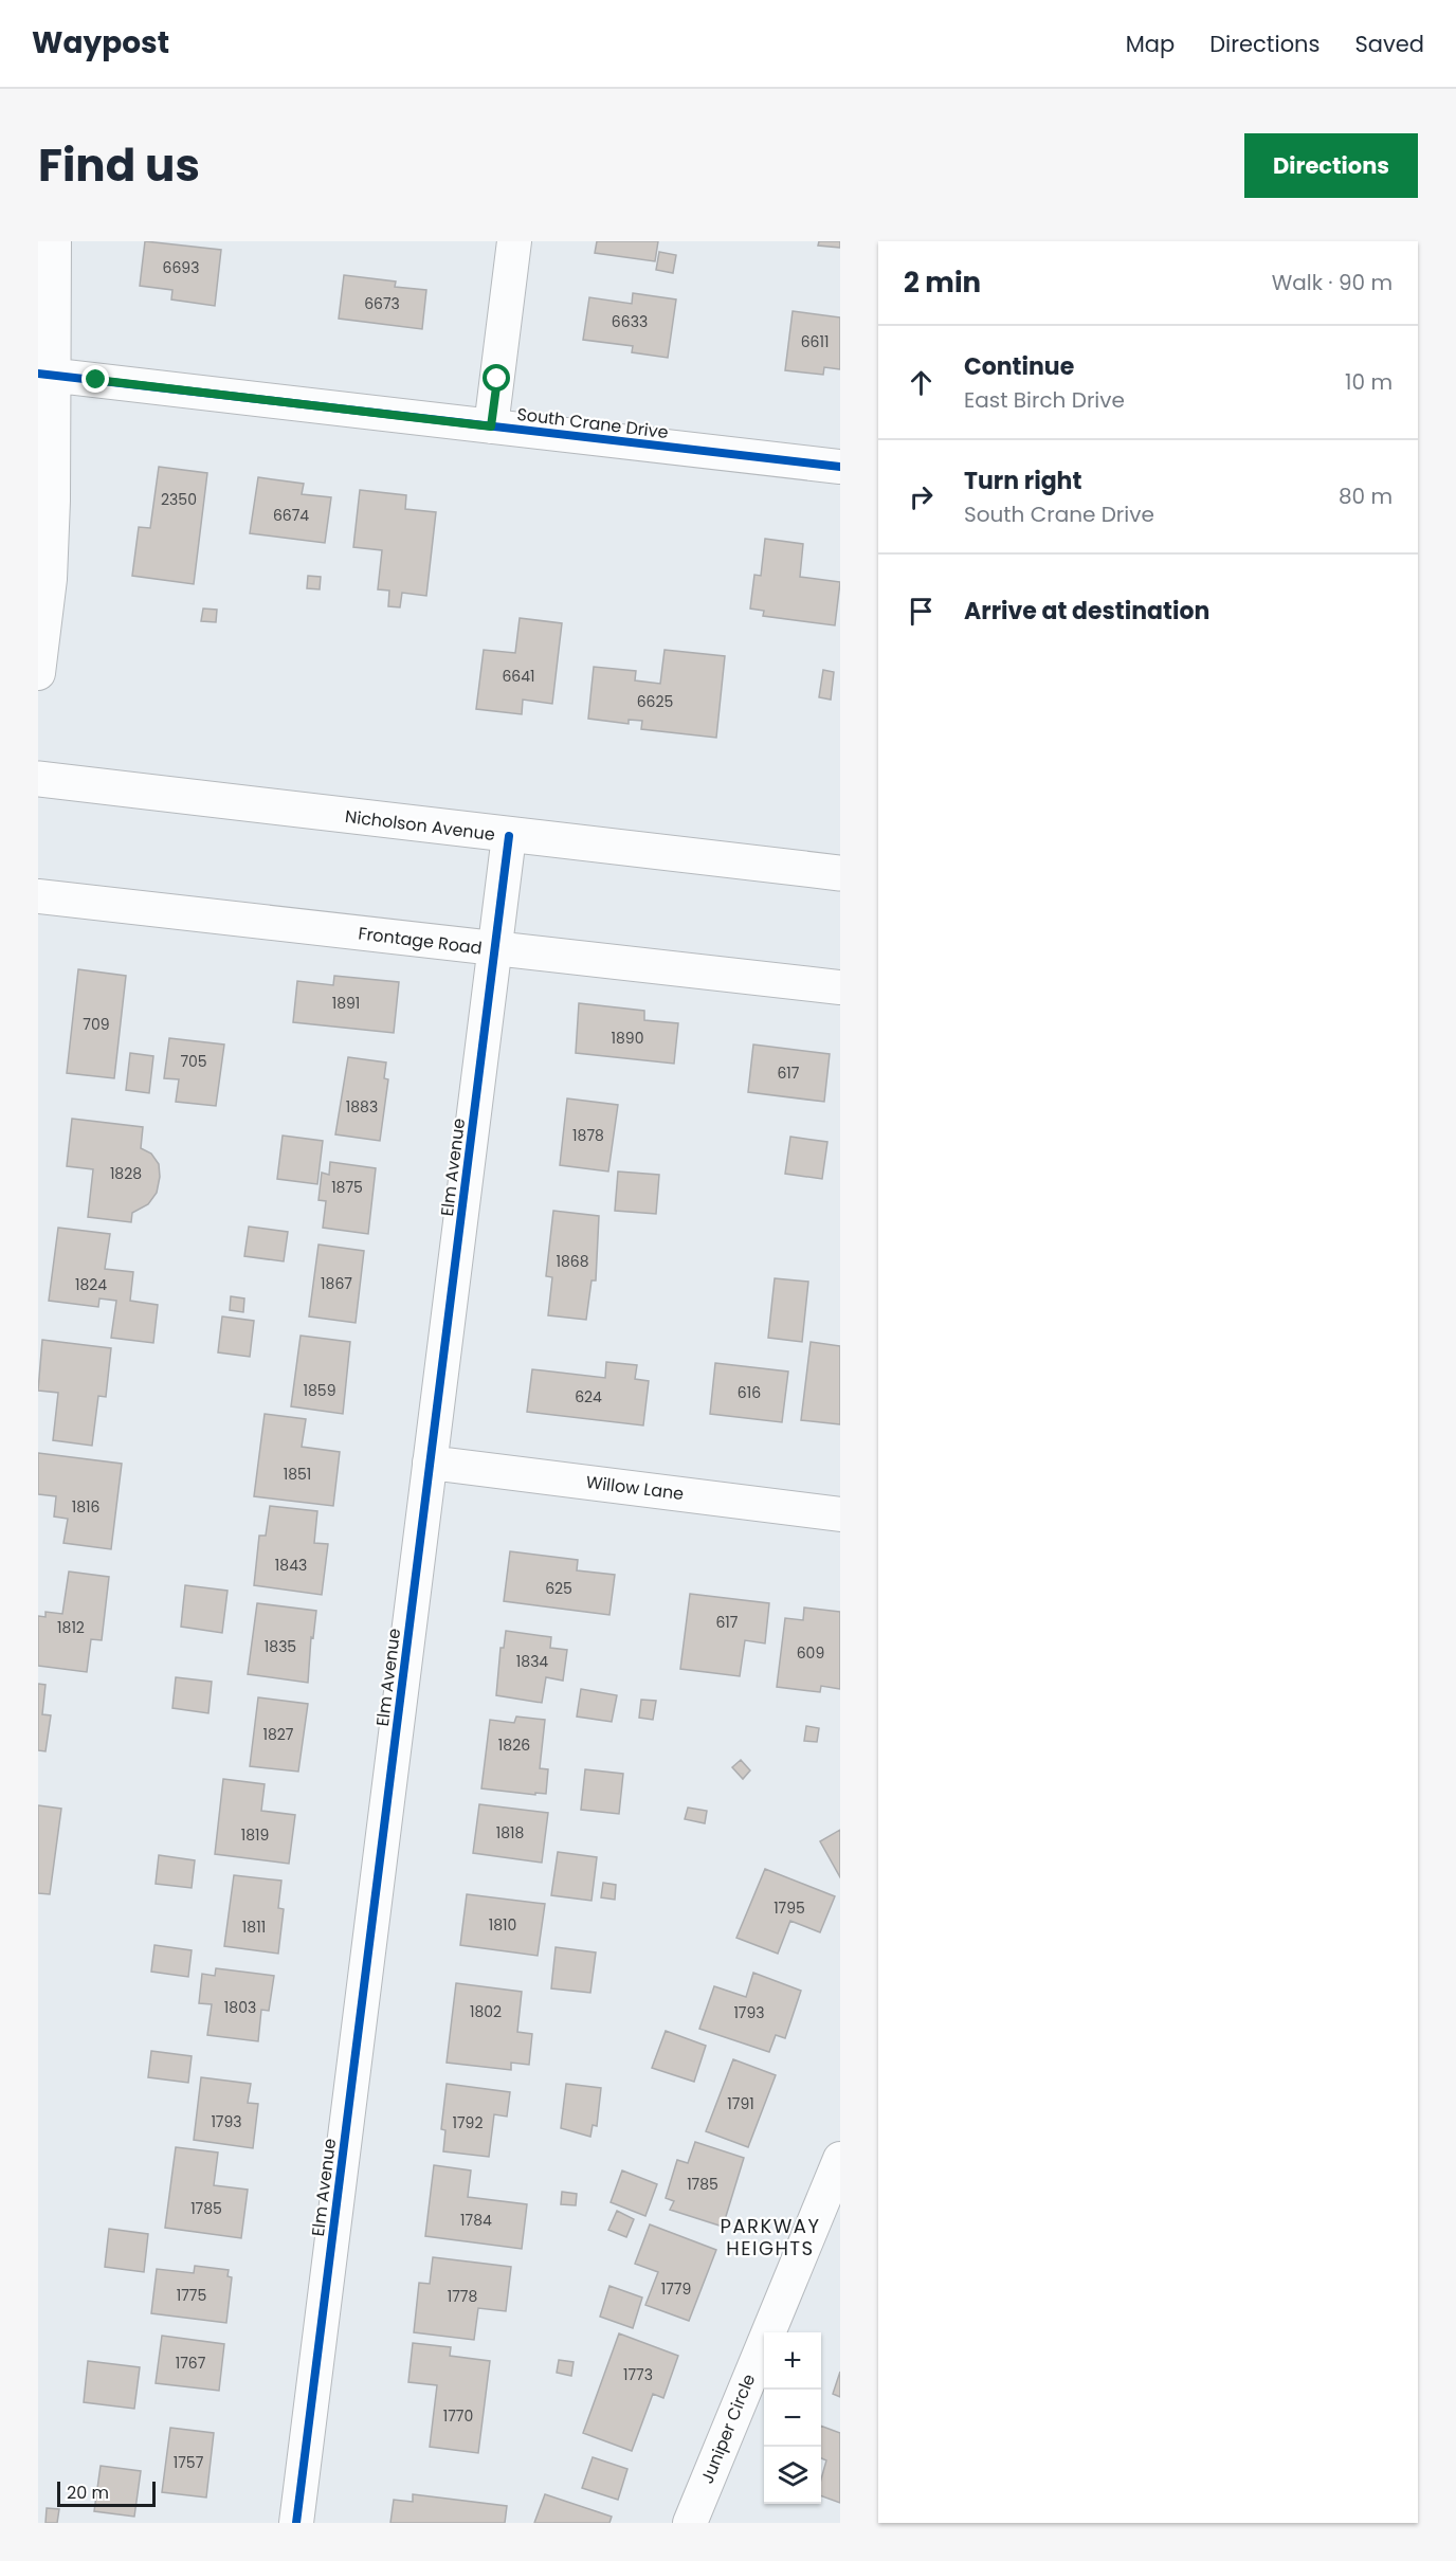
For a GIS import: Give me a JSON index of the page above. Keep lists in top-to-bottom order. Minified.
{"streets":{"main road":["Nicholson Avenue"],"street":["South Crane Drive","Frontage Road","Elm Avenue","Willow Lane","Juniper Circle"]},"crossings":[["Nicholson Avenue","Elm Avenue"],["Frontage Road","Elm Avenue"],["Elm Avenue","Willow Lane"]],"districts":["PARKWAY HEIGHTS"],"house_numbers":["6693","6673","6633","6611","2350","6674","6641","6625","1891","709","1890","705","617","1883","1878","1828","1875","1868","1867","1824","1859","616","624","1851","1816","1843","625","617","1812","1835","609","1834","1827","1826","1818","1819","1795","1810","1811","1803","1802","1793","1791","1793","1792","1785","1785","1784","1779","1775","1778","1767","1773","1770","1757"],"scale_bar":"20 m","page":{"header":"Waypost","nav":["Map","Directions","Saved"],"title":"Find us","buttons":"Directions","heading":["2 min","Walk · 90 m"],"list":[["Continue","East Birch Drive","10 m"],["Turn right","South Crane Drive","80 m"],"Arrive at destination"],"map_buttons":["+","−"],"scale":"20 m"}}
